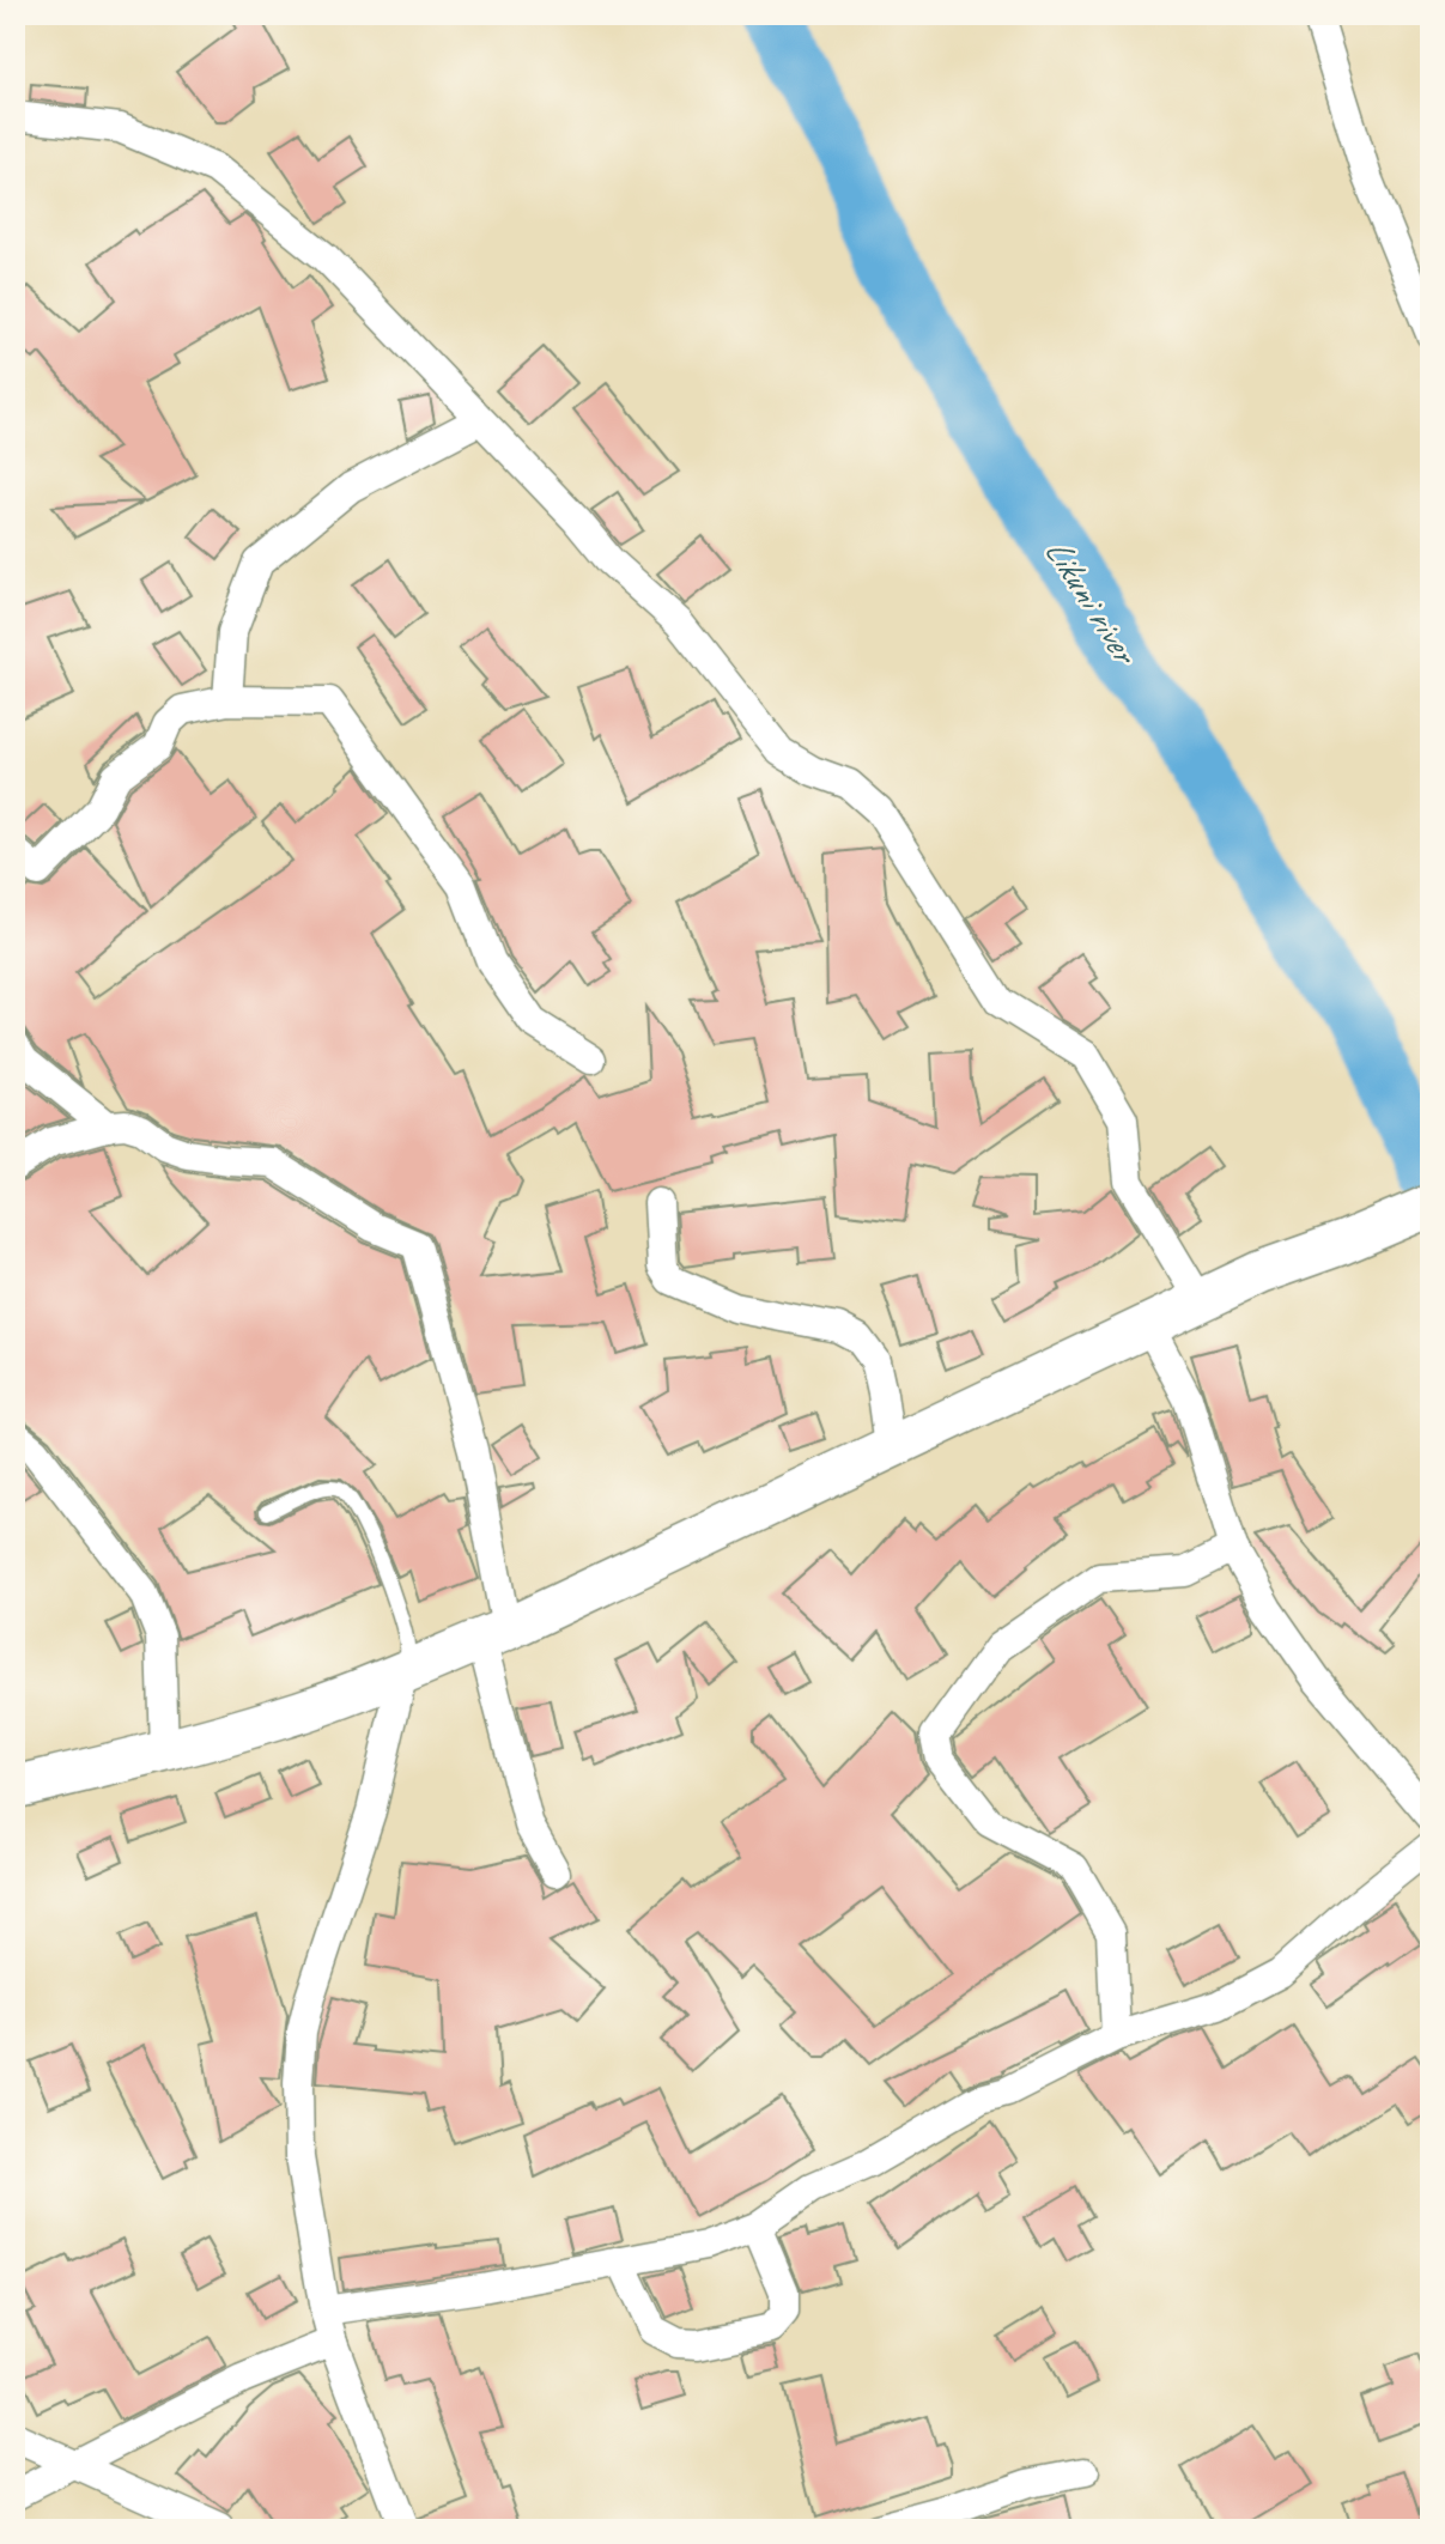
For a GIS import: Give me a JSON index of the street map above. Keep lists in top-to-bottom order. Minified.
{"water":["Likuni river"]}
